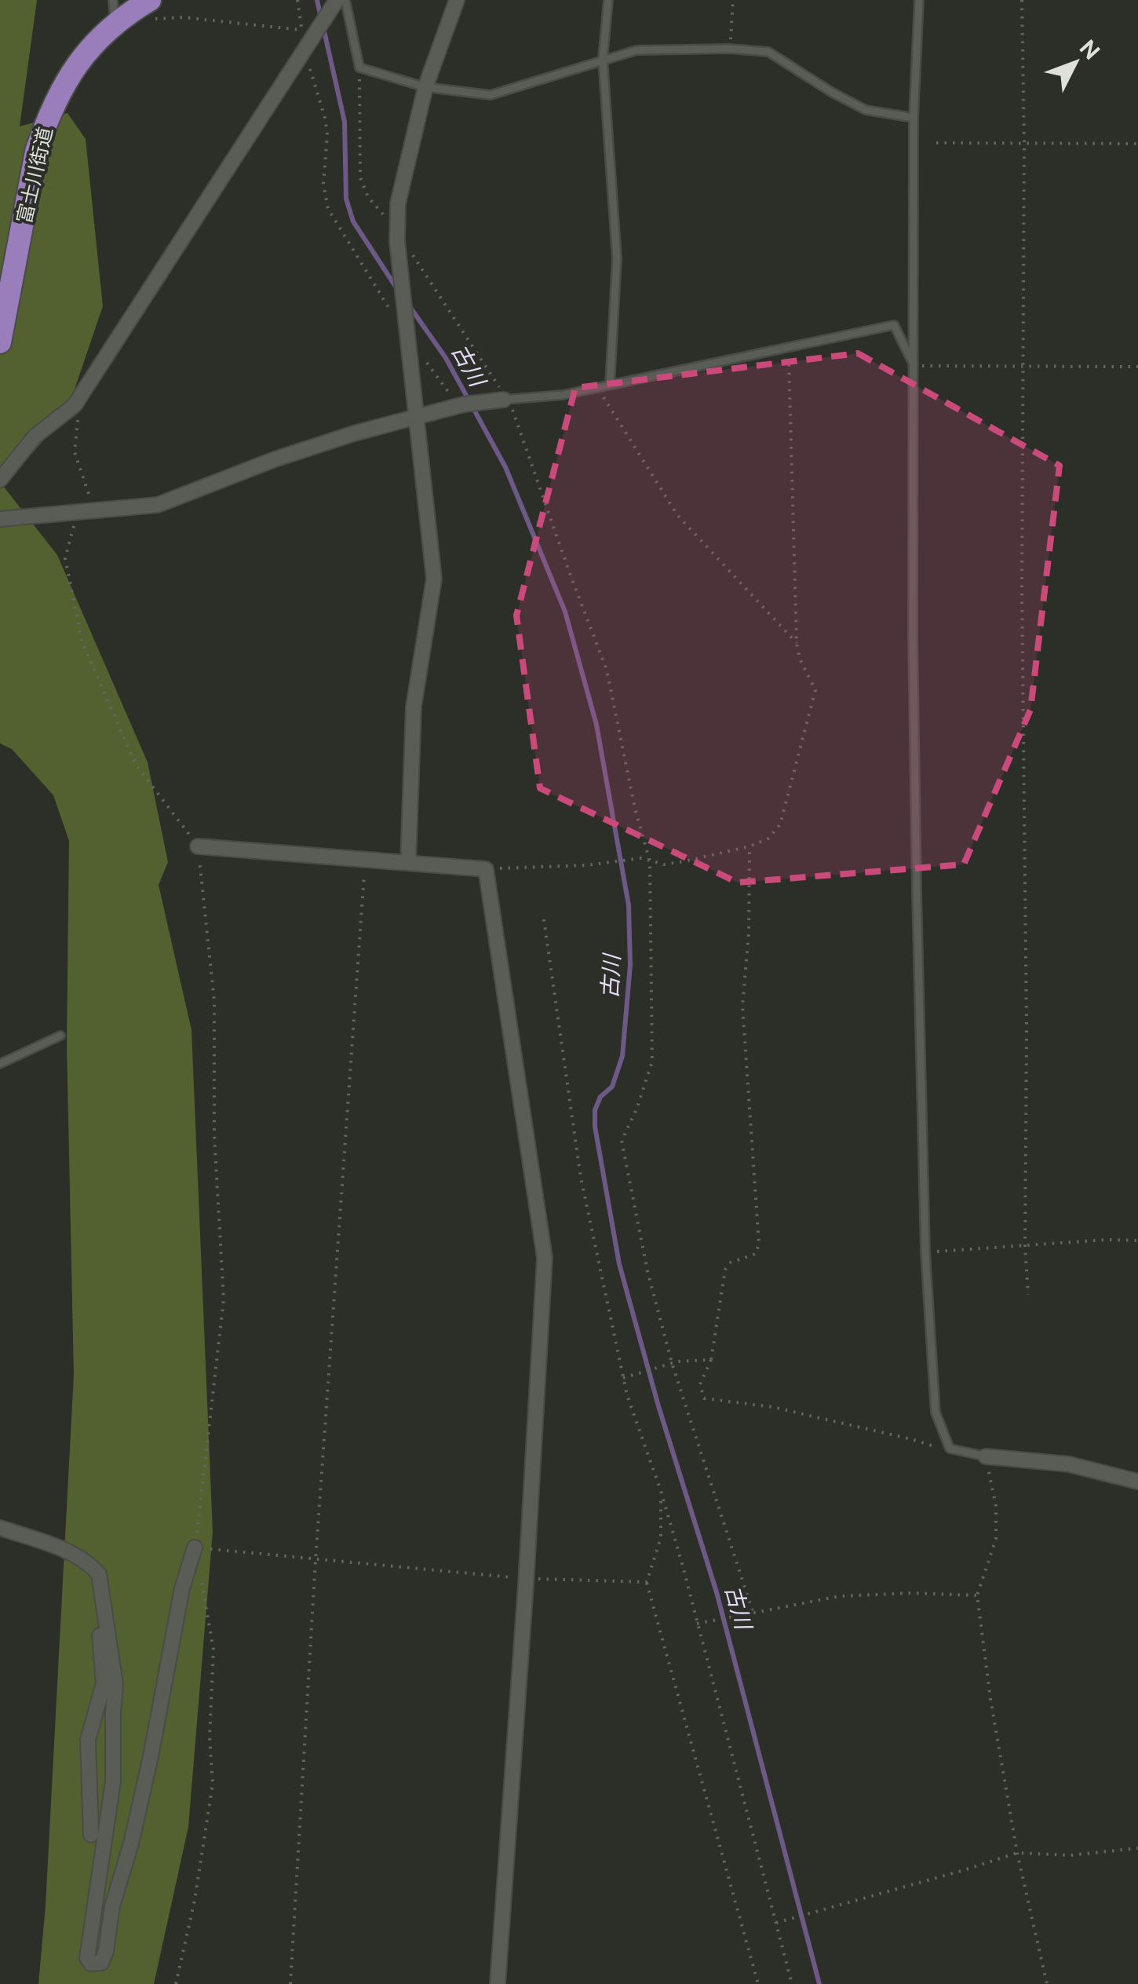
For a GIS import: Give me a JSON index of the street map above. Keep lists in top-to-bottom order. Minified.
{"streets":{"main road":["富士川街道"]},"water":["古川"],"north":"top right"}
